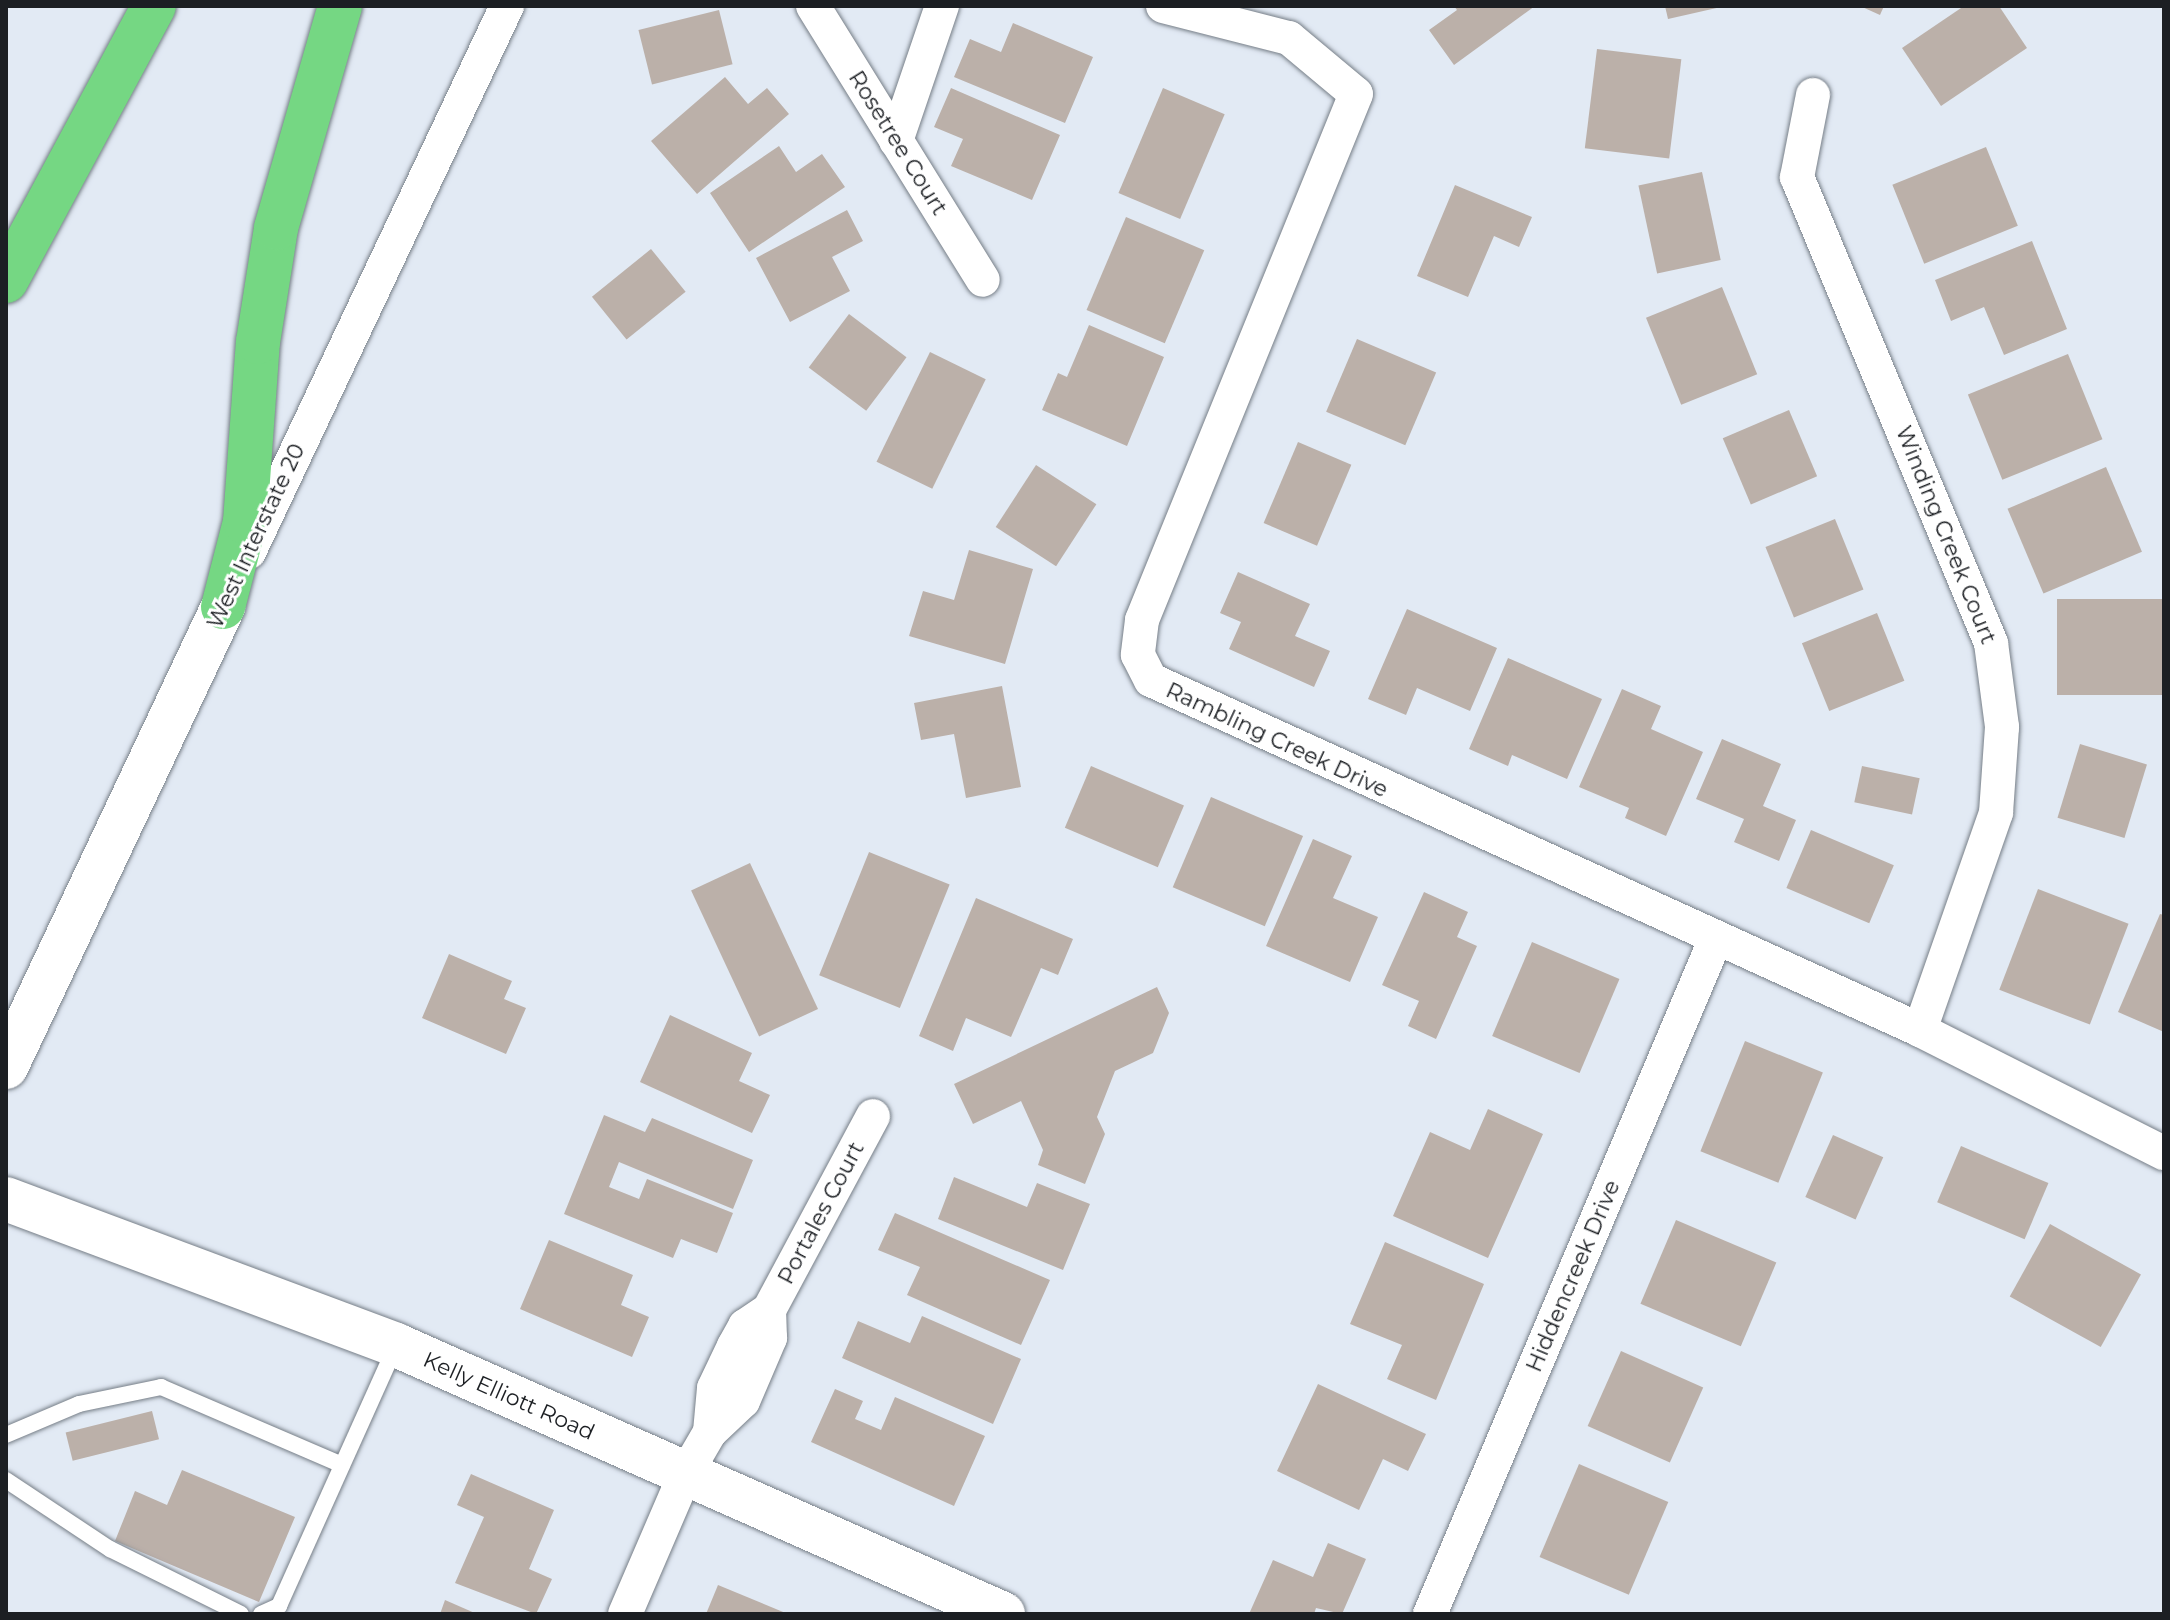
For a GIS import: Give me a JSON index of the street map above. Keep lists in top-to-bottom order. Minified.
{"streets":{"street":["Rosetree Court","Winding Creek Court","West Interstate 20","Rambling Creek Drive","Portales Court","Hiddencreek Drive","Kelly Elliott Road"]},"crossings":[["Winding Creek Court","Rambling Creek Drive"],["Rambling Creek Drive","Hiddencreek Drive"],["Portales Court","Kelly Elliott Road"]]}
